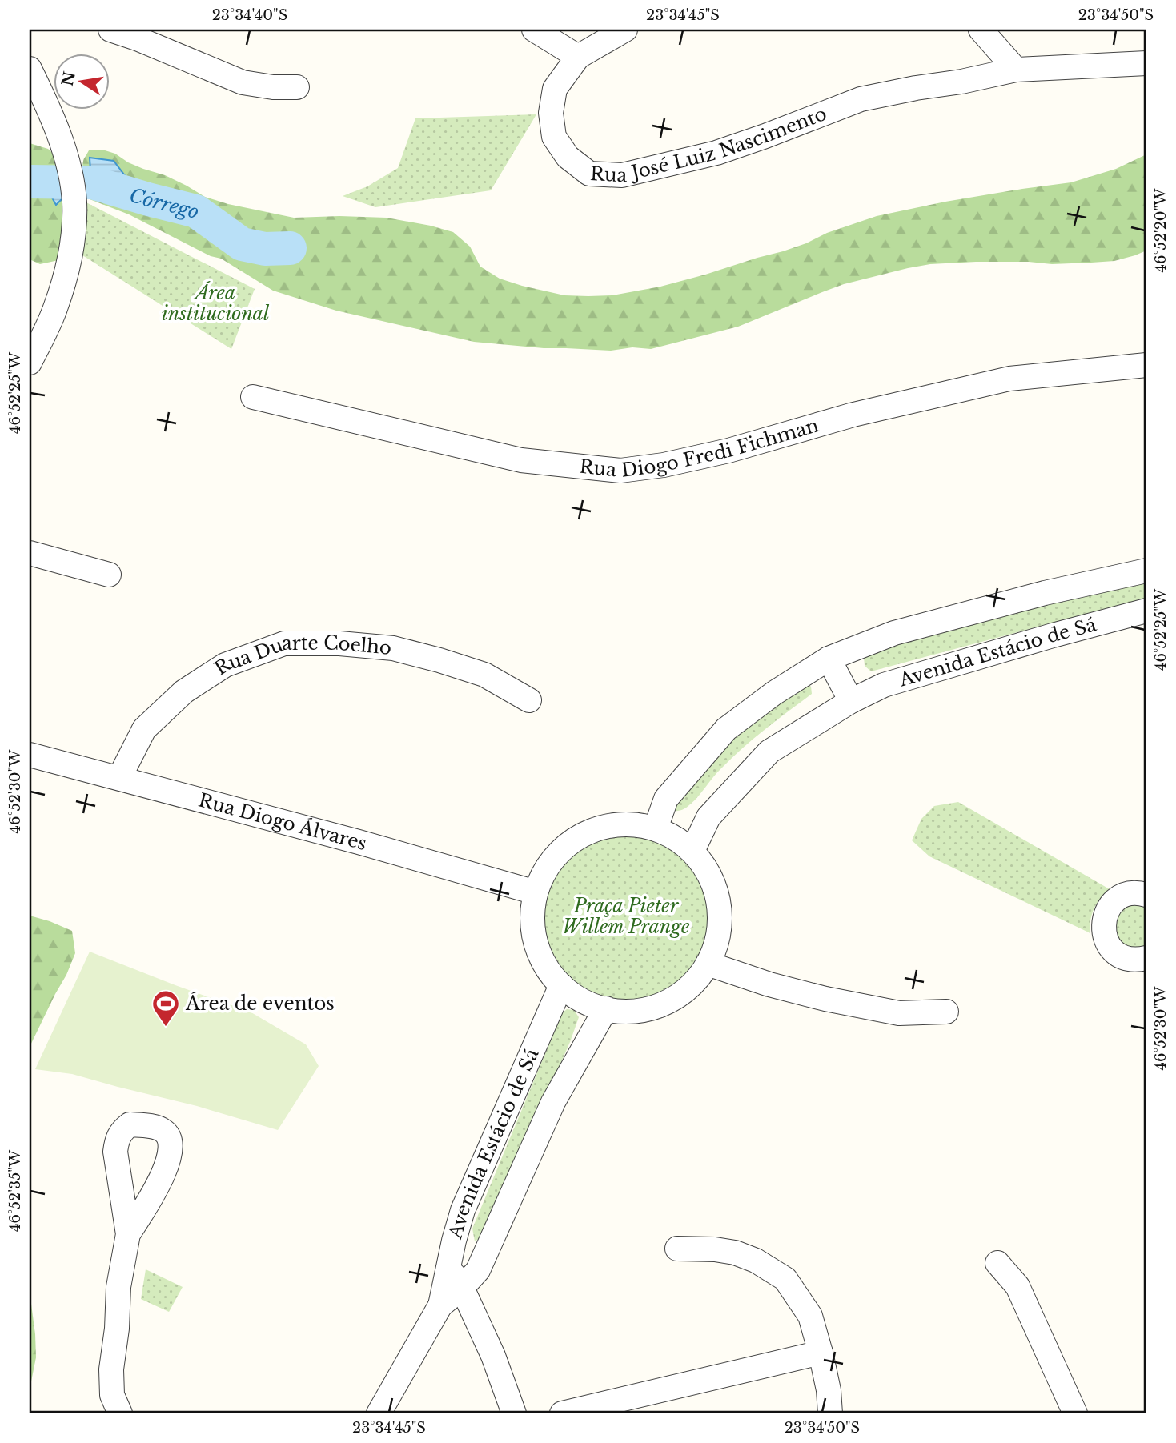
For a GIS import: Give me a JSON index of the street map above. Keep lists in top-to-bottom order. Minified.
{"streets":{"street":["Rua José Luiz Nascimento","Rua Diogo Fredi Fichman","Avenida Estácio de Sá","Rua Duarte Coelho","Rua Diogo Álvares"]},"crossings":[["Avenida Estácio de Sá","Rua Diogo Álvares"],["Rua Duarte Coelho","Rua Diogo Álvares"]],"water":["Córrego"],"parks":["Área institucional","Praça Pieter Willem Prange"],"places":{"sports":["Área de eventos"]},"north":"left","coordinates":["23°34'40\"S","23°34'45\"S","23°34'50\"S","46°52'20\"W","46°52'25\"W","46°52'30\"W","46°52'35\"W"]}
